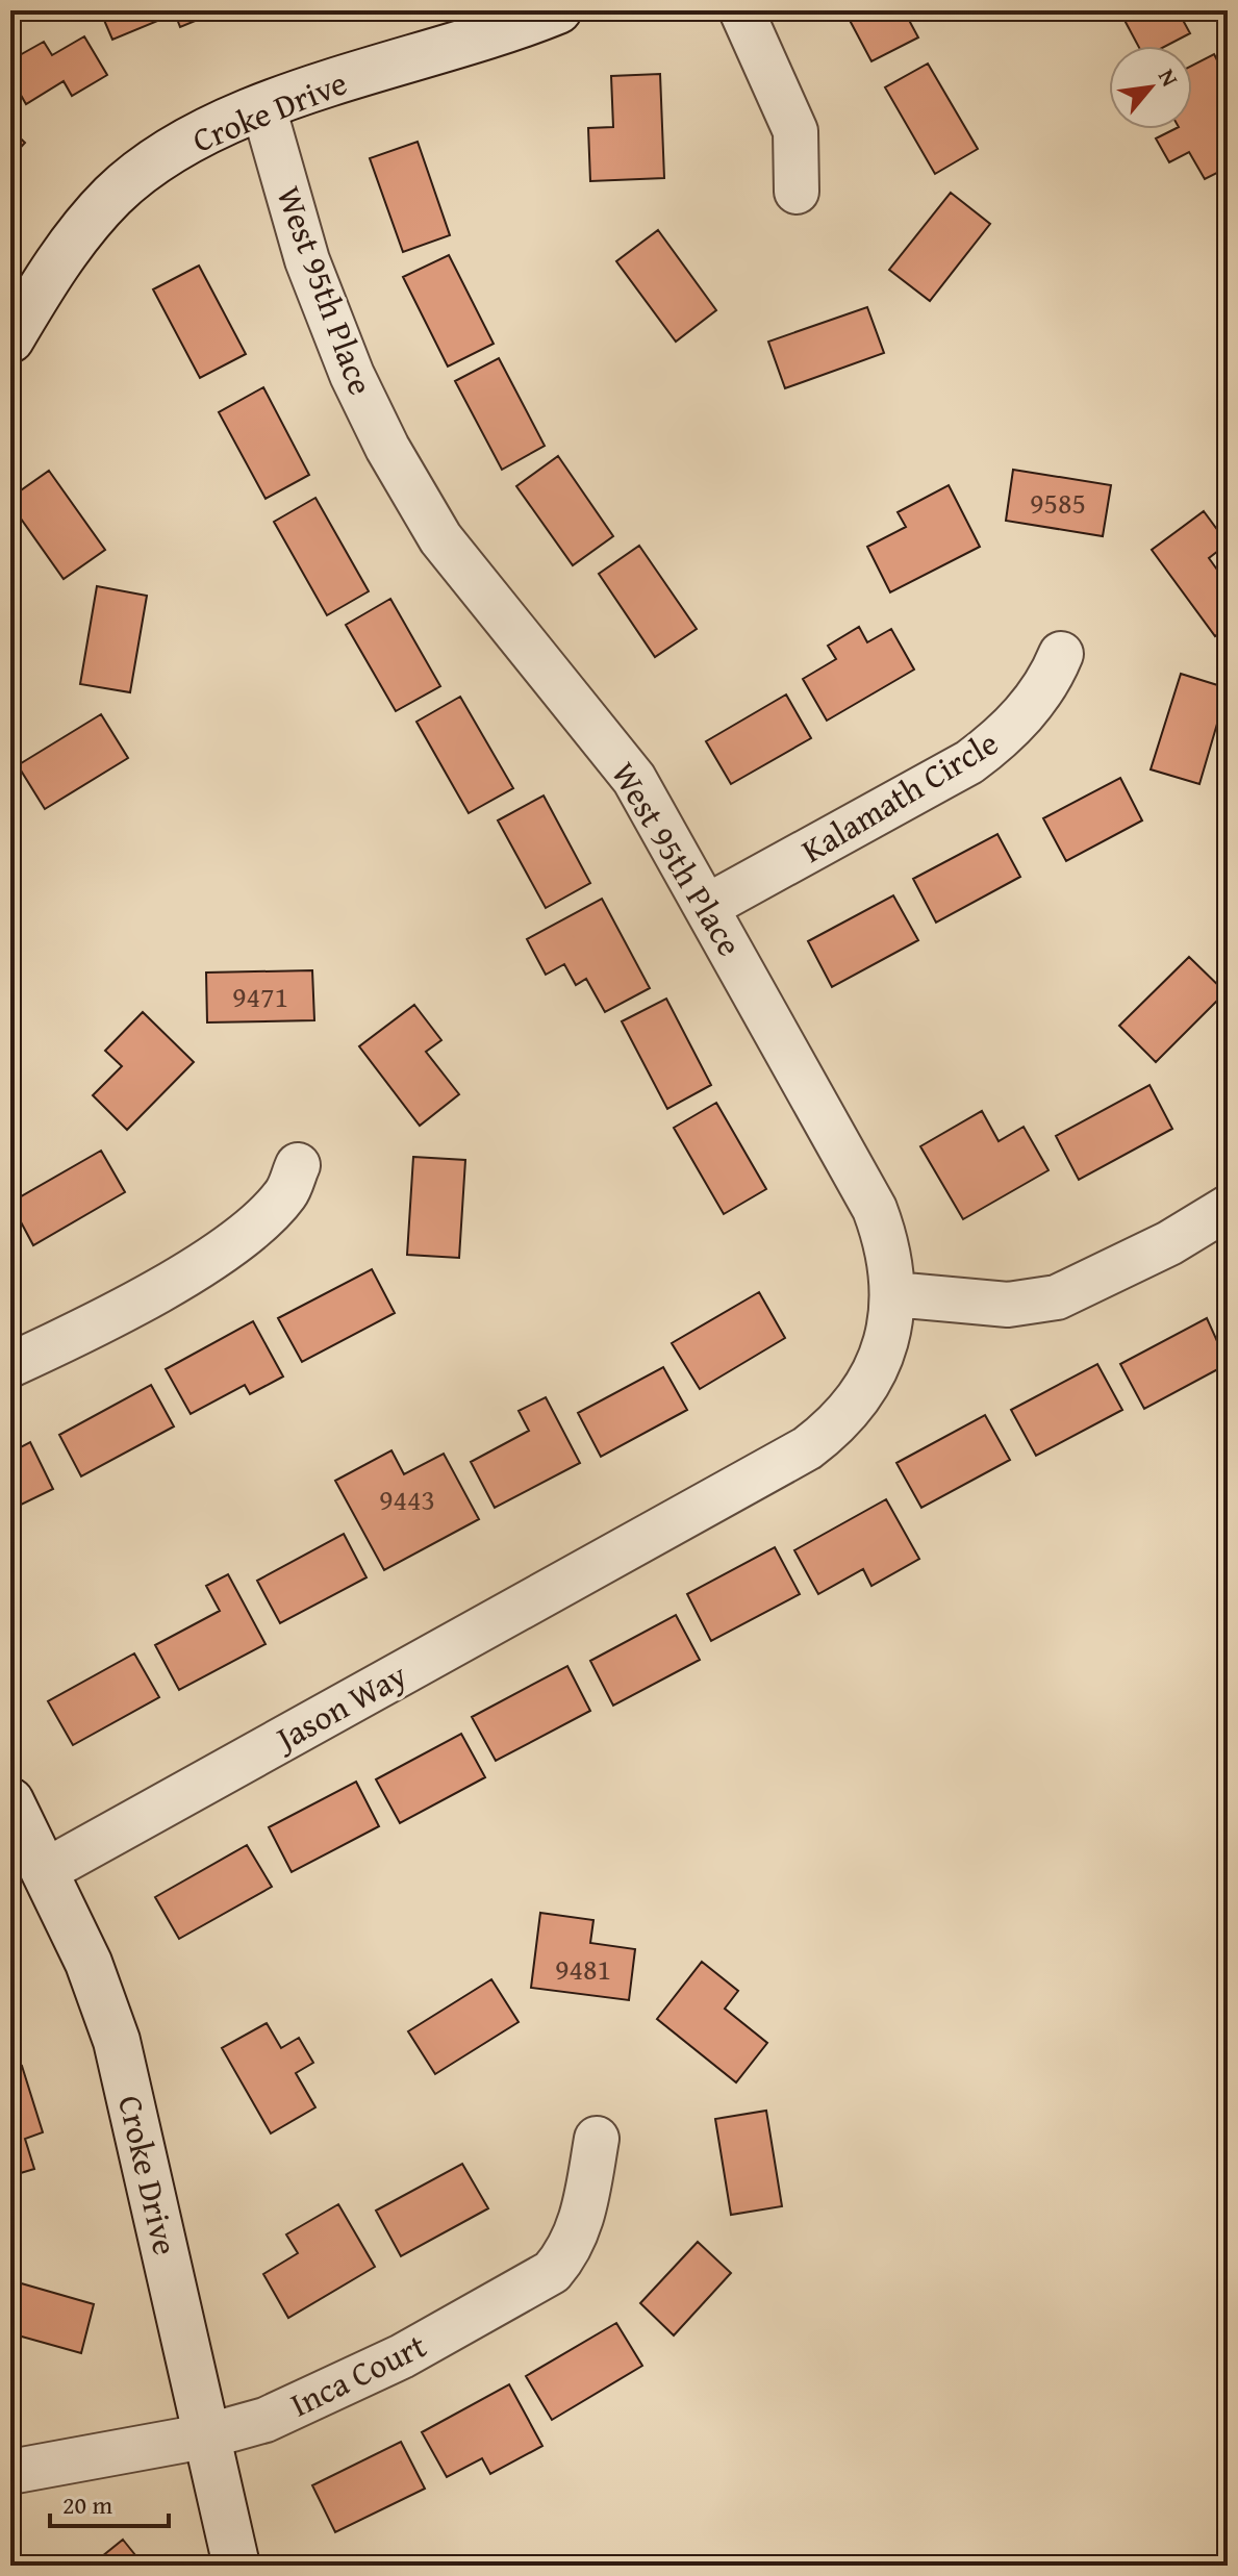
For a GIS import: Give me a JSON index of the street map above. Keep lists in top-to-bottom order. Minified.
{"streets":{"street":["Croke Drive","West 95th Place","Kalamath Circle","Jason Way","Inca Court"]},"crossings":[["Croke Drive","West 95th Place"],["Croke Drive","Jason Way"],["Croke Drive","Inca Court"],["West 95th Place","Kalamath Circle"],["West 95th Place","Jason Way"]],"house_numbers":["9585","9471","9443","9481"],"scale_bar":"20 m","north":"top right"}
